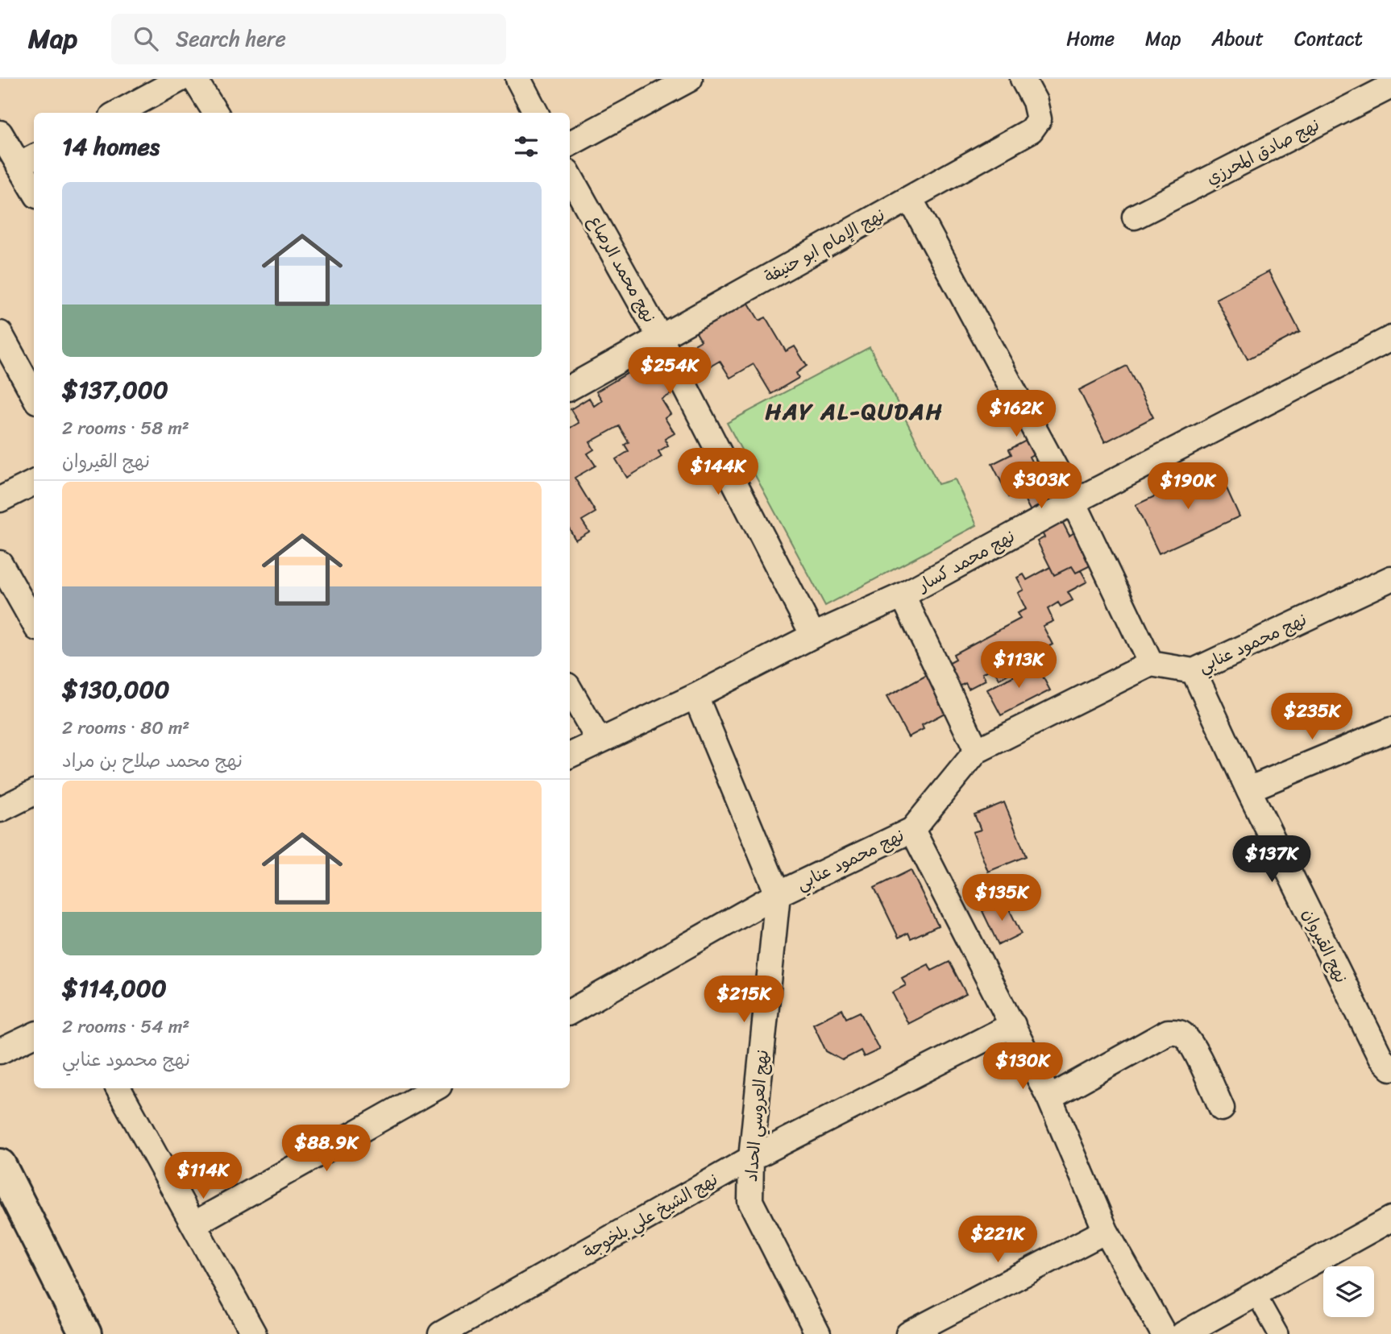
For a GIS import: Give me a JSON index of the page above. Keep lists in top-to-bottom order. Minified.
{"streets":{"street":["نهج صادق المحرزي","نهج الإمام ابو حنيفة","نهج محمد الرصاع","نهج محمد كسار","نهج محمود عنابي","نهج القيروان","نهج العروسي الحداد","نهج الشيخ علي بلخوجة"]},"crossings":[["نهج الإمام ابو حنيفة","نهج محمد الرصاع"],["نهج محمد الرصاع","نهج محمد كسار"],["نهج محمد كسار","نهج العروسي الحداد"],["نهج محمود عنابي","نهج القيروان"],["نهج محمود عنابي","نهج العروسي الحداد"],["نهج العروسي الحداد","نهج الشيخ علي بلخوجة"]],"districts":["HAY AL-QUDAH"],"page":{"header":"Map","search":"Search here","nav":["Home","Map","About","Contact"],"heading":"14 homes","list":[{"name":"$137,000","note":"2 rooms · 58 m² · نهج القيروان"},{"name":"$130,000","note":"2 rooms · 80 m² · نهج محمد صلاح بن مراد"},{"name":"$114,000","note":"2 rooms · 54 m² · نهج محمود عنابي"}],"price":["$254K","$162K","$144K","$303K","$190K","$113K","$235K","$137K","$135K","$215K","$130K","$88.9K","$114K","$221K"]}}
